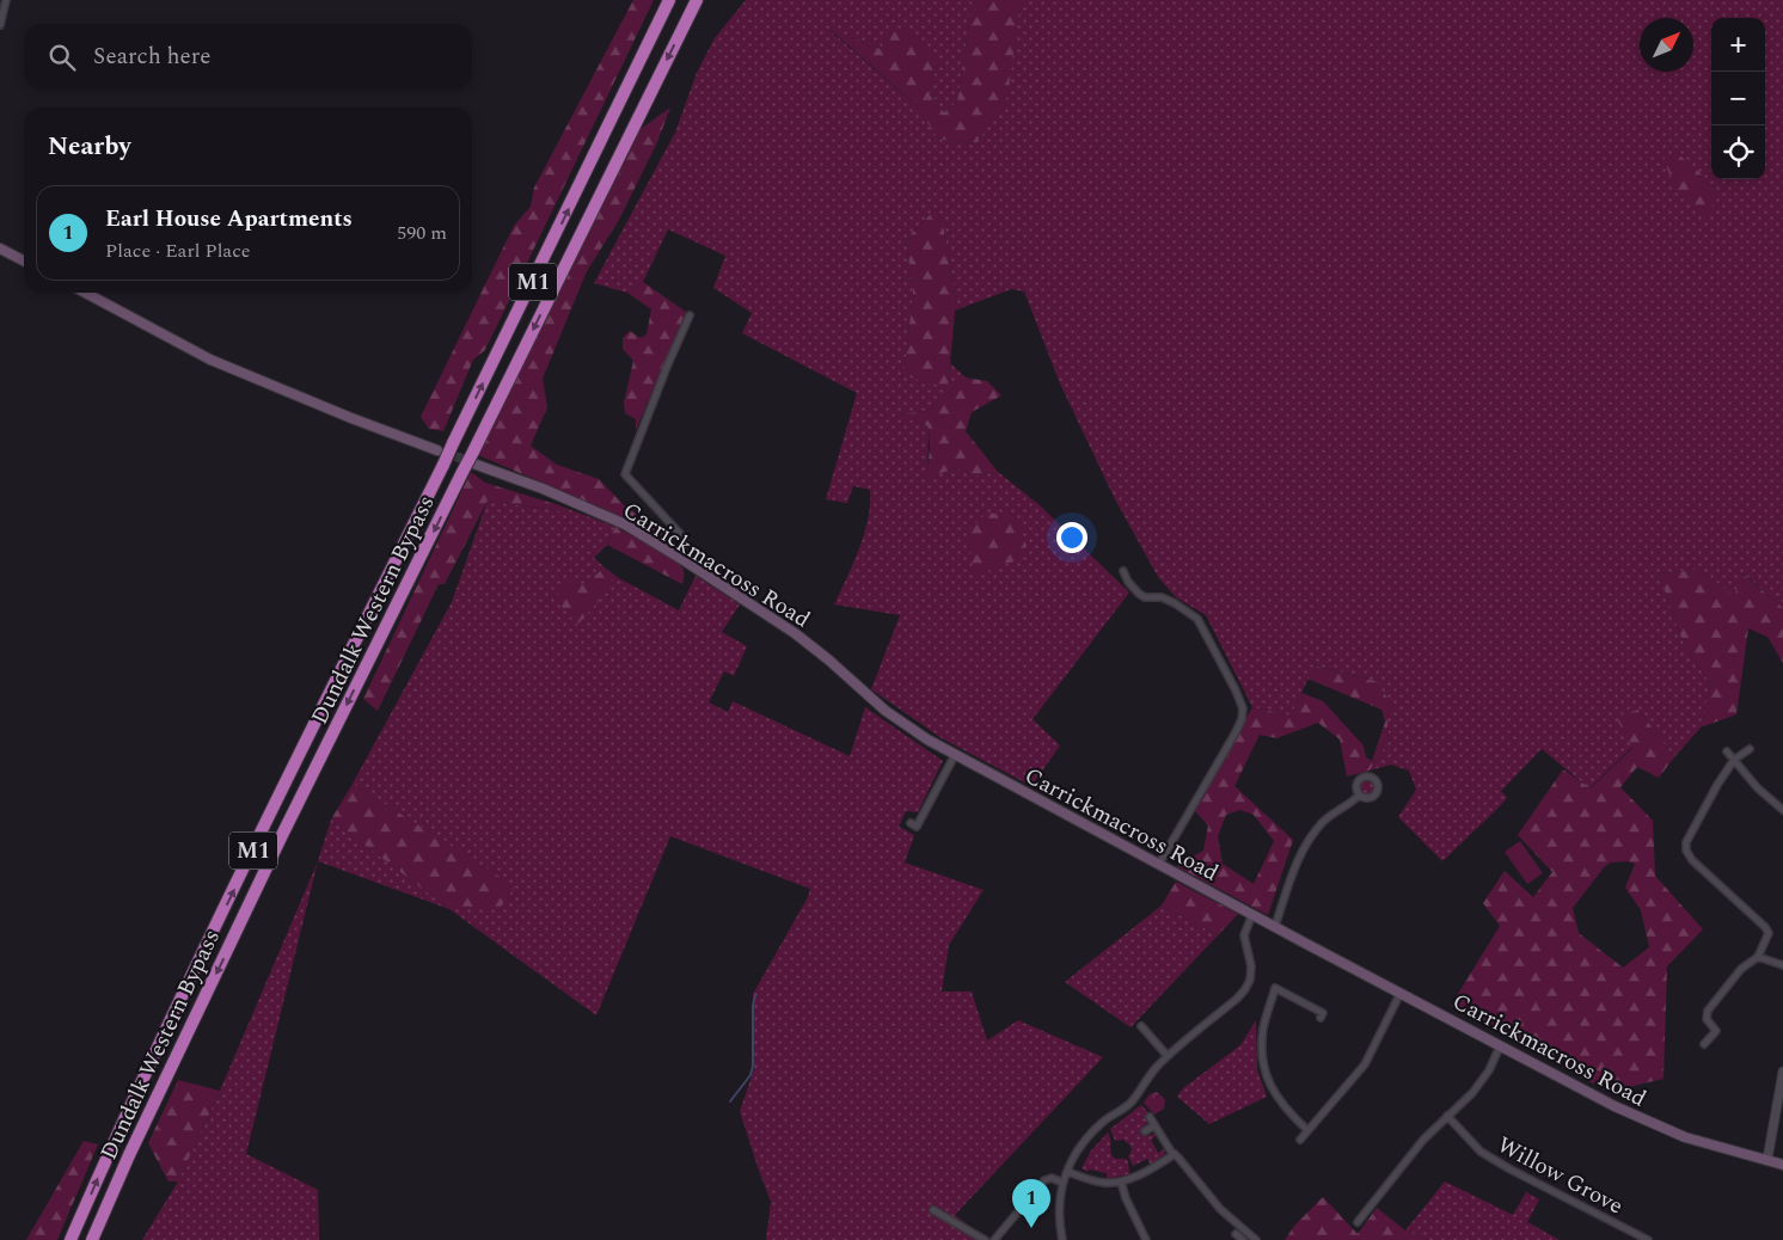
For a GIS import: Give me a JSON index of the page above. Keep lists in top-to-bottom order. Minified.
{"streets":{"highway":["M1","Dundalk Western Bypass"],"main road":["Carrickmacross Road"],"street":["Willow Grove"]},"crossings":[["Carrickmacross Road","Dundalk Western Bypass"]],"north":"top right","page":{"map_buttons":["+","−"],"search":"Search here","heading":"Nearby","list":[{"mark":"1","name":"Earl House Apartments","note":"Place · Earl Place","value":"590 m"}],"pins":"1"}}
